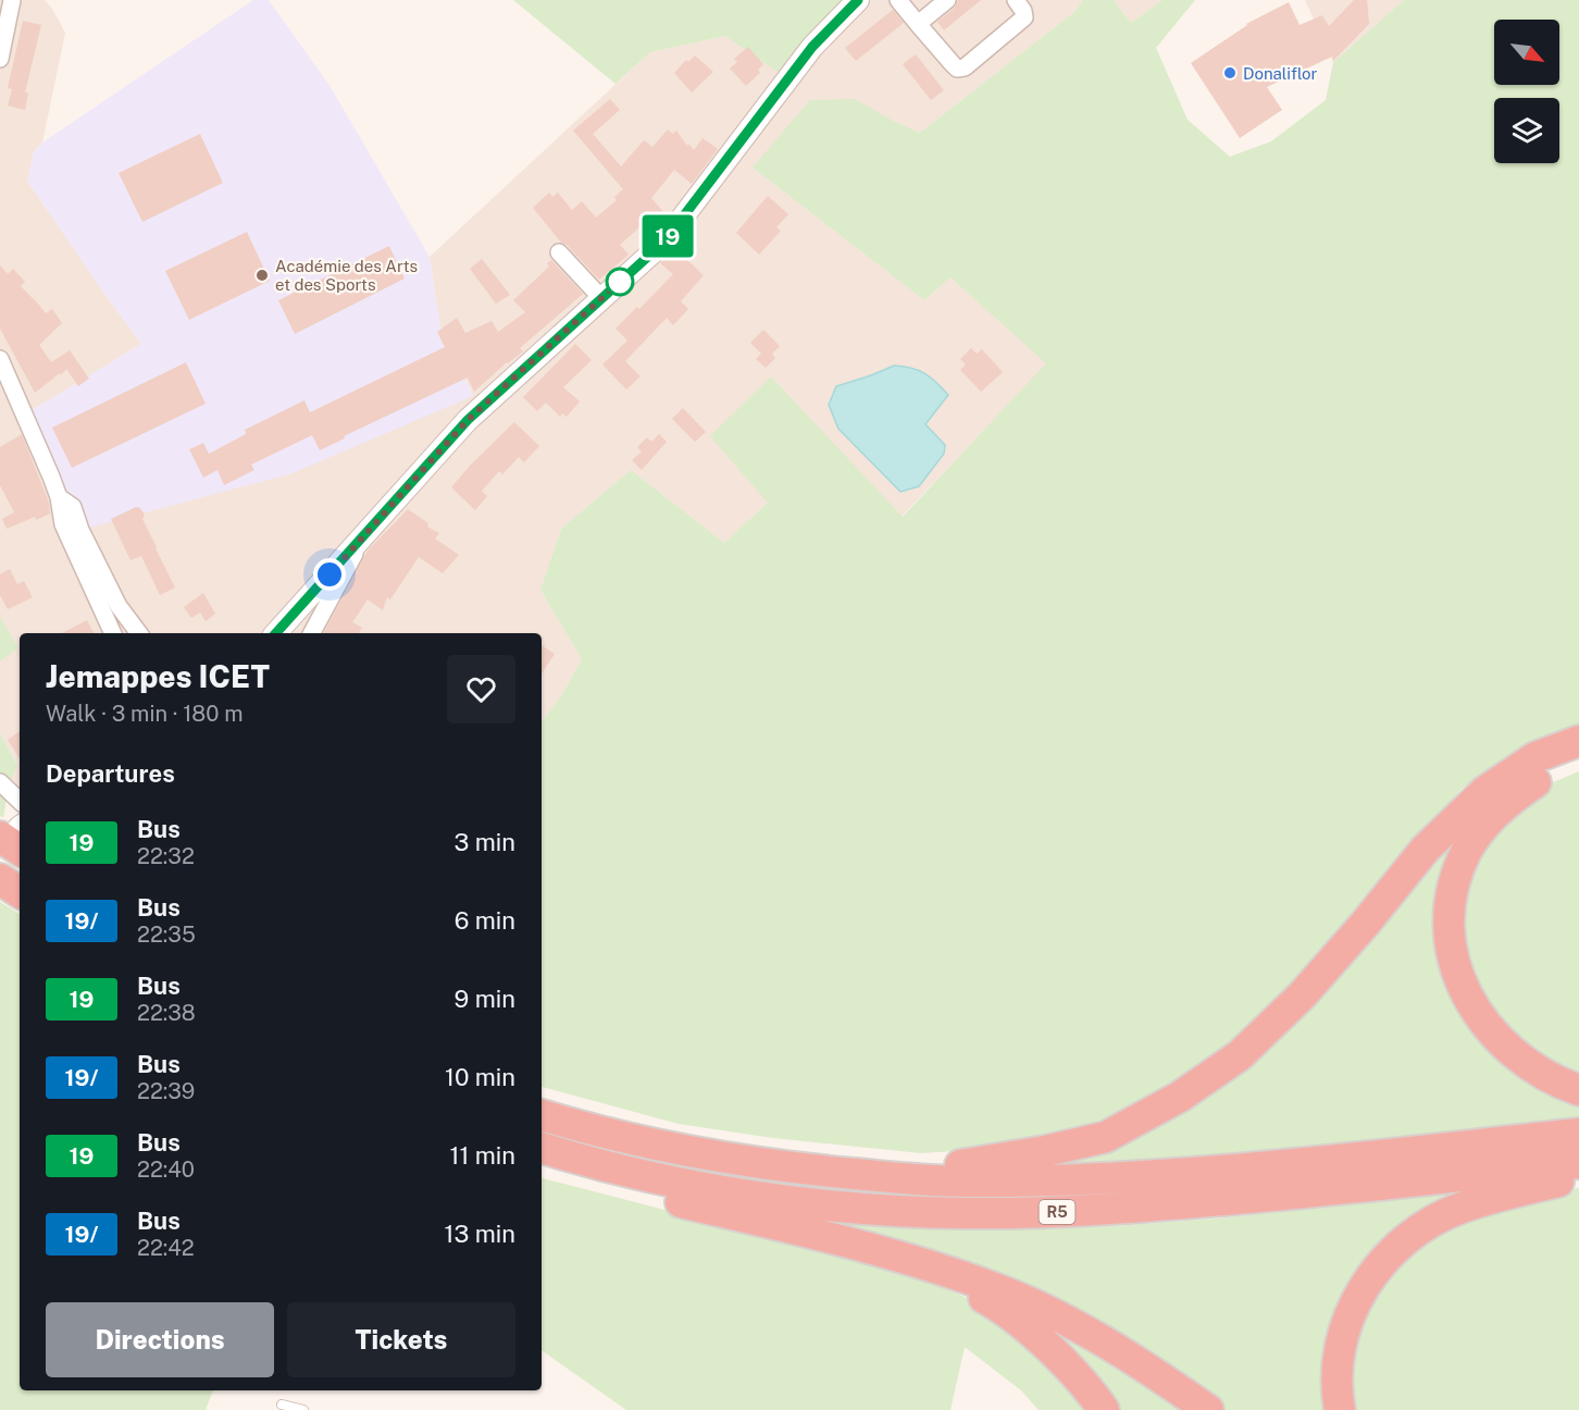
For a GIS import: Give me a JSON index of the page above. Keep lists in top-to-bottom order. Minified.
{"streets":{"highway":["R5"]},"places":["Donaliflor","Académie des Arts et des Sports"],"lines":["bus line 19"],"north":"bottom right","page":{"on_map":"19","heading":[["Jemappes ICET","Walk · 3 min · 180 m"],"Departures"],"list":[{"mark":"19","name":"Bus","note":"22:32","value":"3 min"},{"mark":"19/","name":"Bus","note":"22:35","value":"6 min"},{"mark":"19","name":"Bus","note":"22:38","value":"9 min"},{"mark":"19/","name":"Bus","note":"22:39","value":"10 min"},{"mark":"19","name":"Bus","note":"22:40","value":"11 min"},{"mark":"19/","name":"Bus","note":"22:42","value":"13 min"}],"buttons":["Directions","Tickets"]}}
